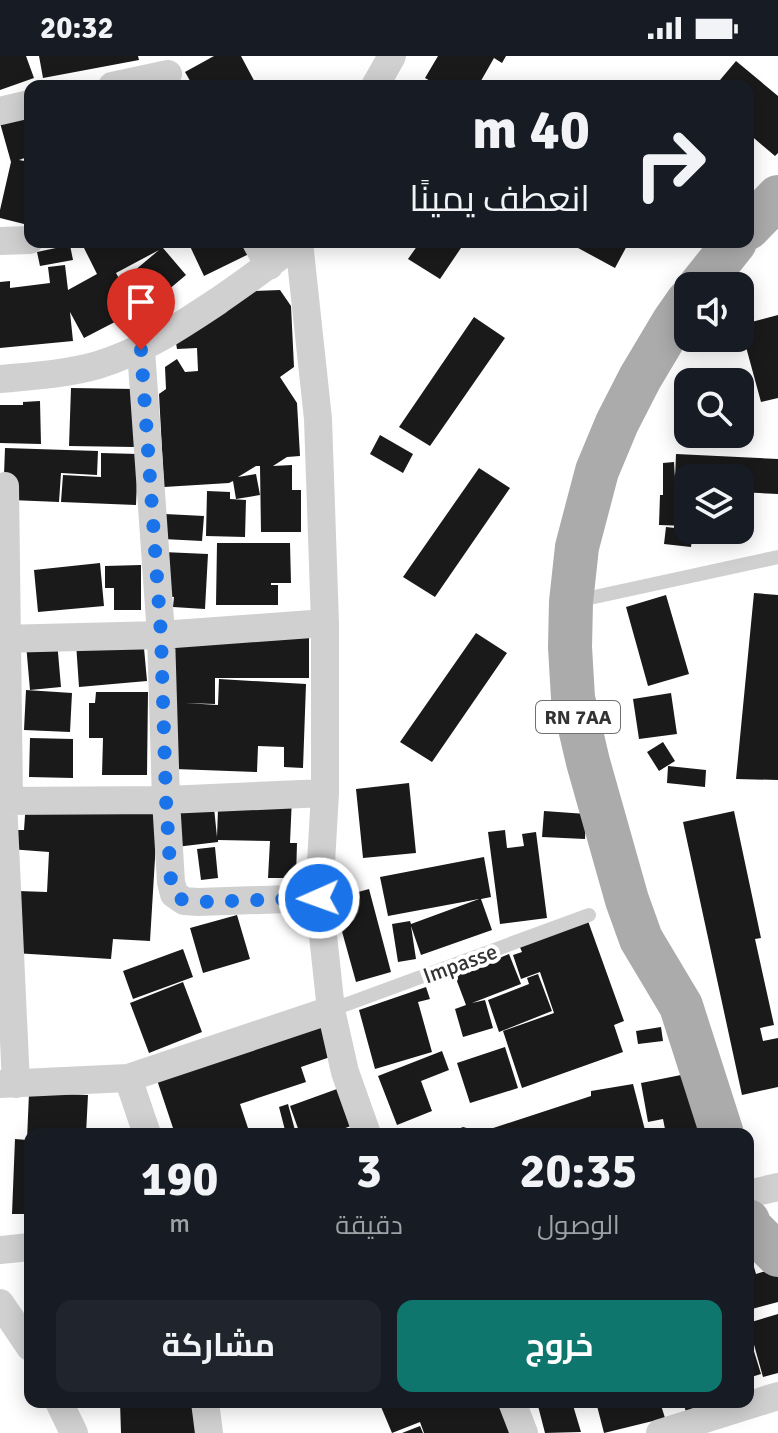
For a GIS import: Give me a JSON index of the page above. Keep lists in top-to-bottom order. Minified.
{"streets":{"main road":["RN 7AA"],"lane":["Impasse"]},"page":{"status":"20:32","turn":["40 m","انعطف يمينًا"],"eta":["20:35","الوصول","3","دقيقة","190","m"],"buttons":["خروج","مشاركة"]}}
